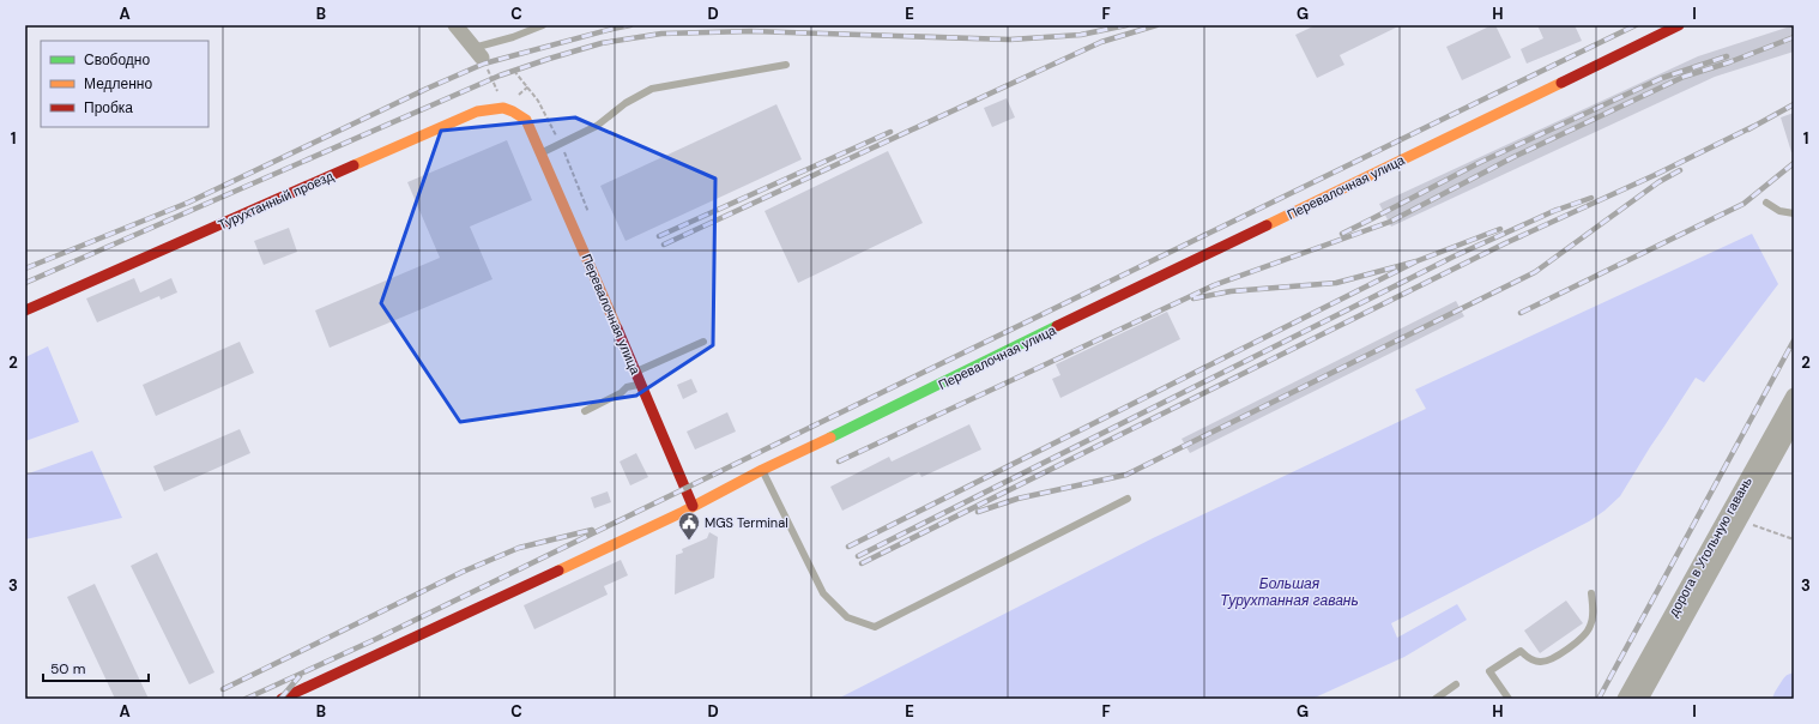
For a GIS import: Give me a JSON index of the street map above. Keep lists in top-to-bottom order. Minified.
{"streets":{"street":["Перевалочная улица","Турухтанный проезд","дорога в Угольную гавань"]},"crossings":[["Перевалочная улица","Турухтанный проезд"]],"water":["Большая Турухтанная гавань"],"places":{"public building":["MGS Terminal"]},"legend":["Свободно","Медленно","Пробка"],"scale_bar":"50 m","grid":{"columns":["A","B","C","D","E","F","G","H","I"],"rows":["1","2","3"]}}
